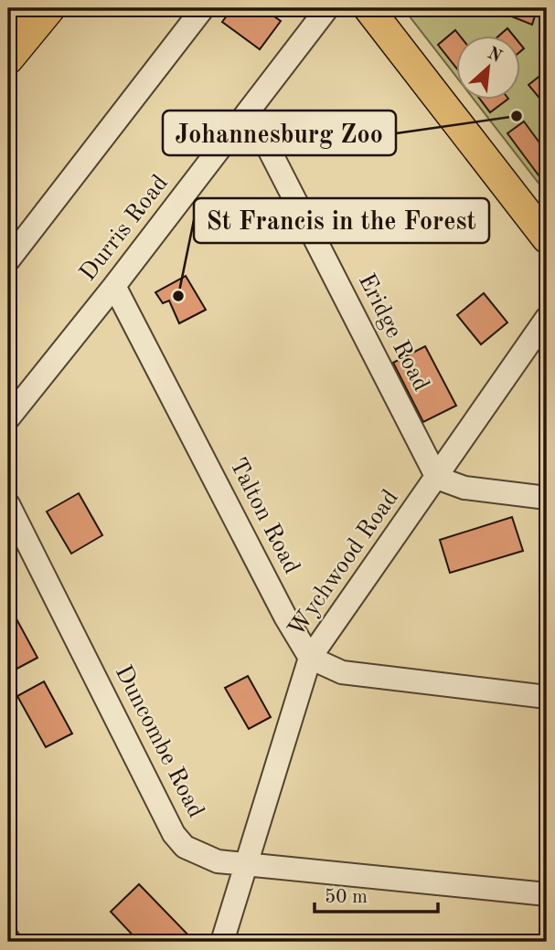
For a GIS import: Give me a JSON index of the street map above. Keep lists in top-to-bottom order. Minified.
{"streets":{"street":["Durris Road","Eridge Road","Talton Road","Wychwood Road","Duncombe Road"]},"crossings":[["Durris Road","Eridge Road"],["Durris Road","Talton Road"],["Eridge Road","Wychwood Road"],["Talton Road","Wychwood Road"],["Wychwood Road","Duncombe Road"]],"places":["Johannesburg Zoo","St Francis in the Forest"],"scale_bar":"50 m","north":"top right"}
